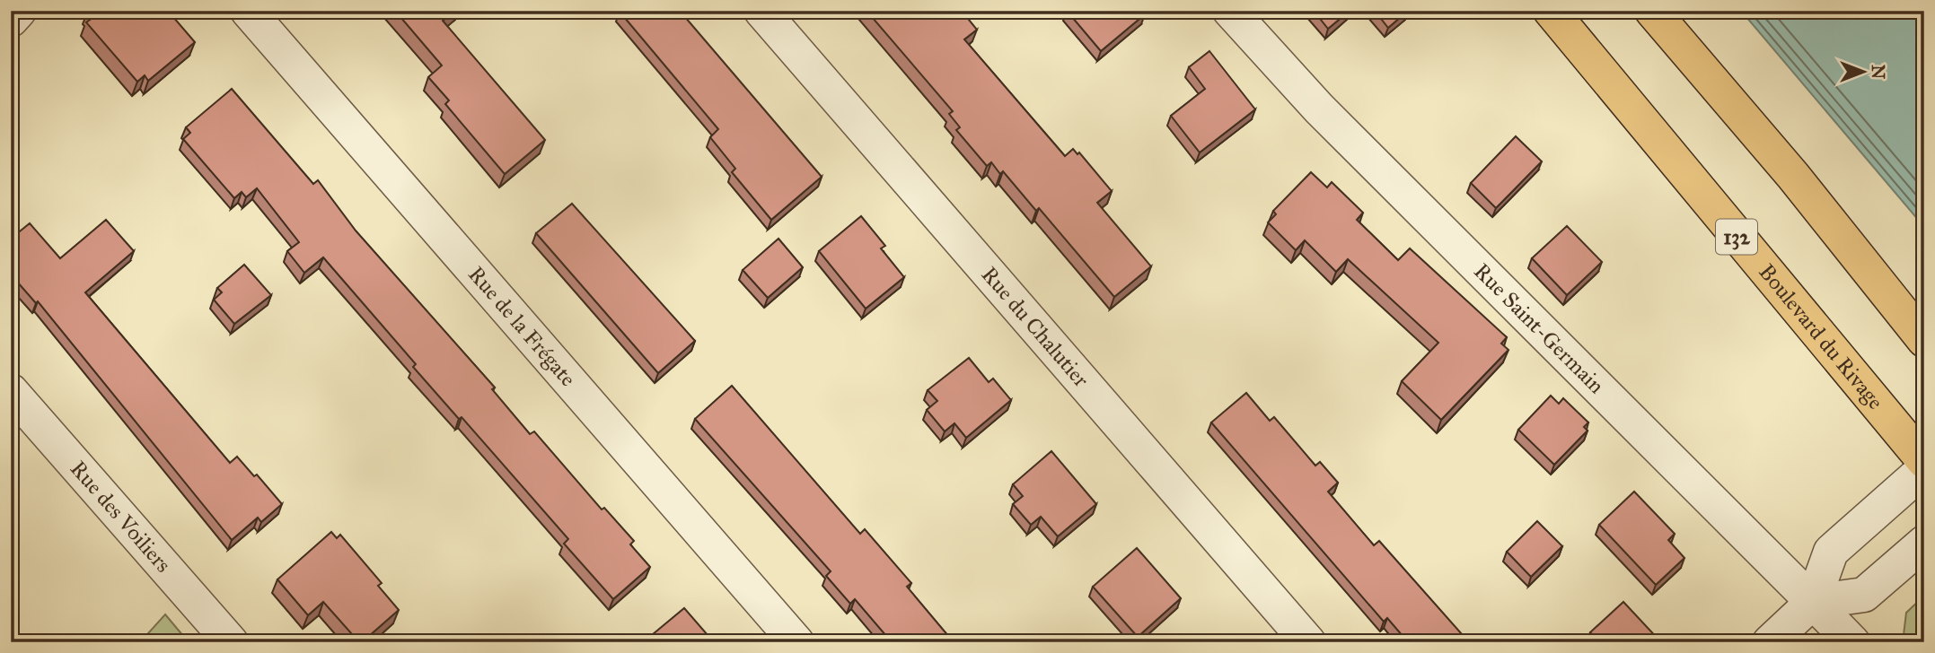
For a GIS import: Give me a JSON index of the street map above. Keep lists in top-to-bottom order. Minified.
{"streets":{"main road":["132","Boulevard du Rivage"],"street":["Rue de la Frégate","Rue du Chalutier","Rue Saint-Germain","Rue des Voiliers"]},"north":"right"}
